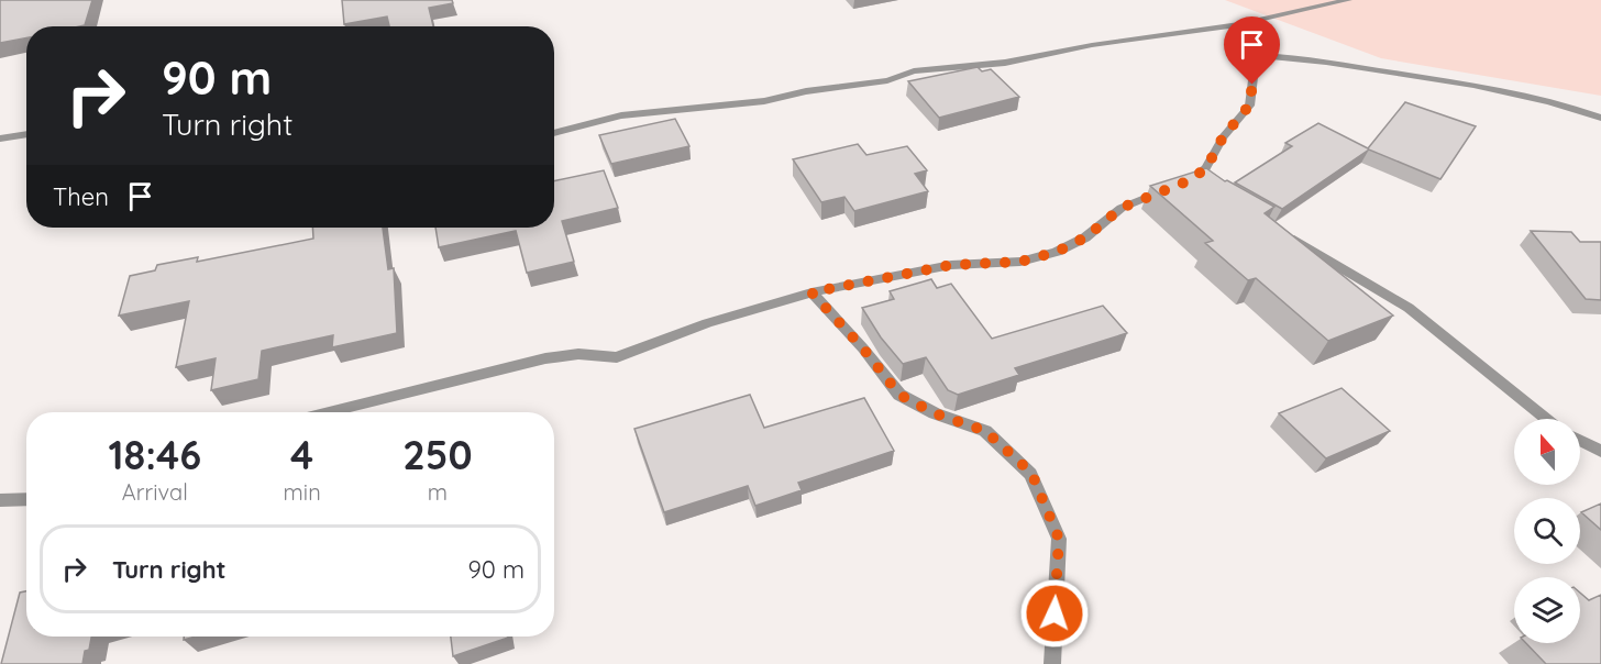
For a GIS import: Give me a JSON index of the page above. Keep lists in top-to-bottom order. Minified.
{"north":"top","page":{"turn":["90 m","Turn right"],"then":"Then","eta":["18:46","Arrival","4","min","250","m"],"list":[{"name":"Turn right","value":"90 m"}]}}
